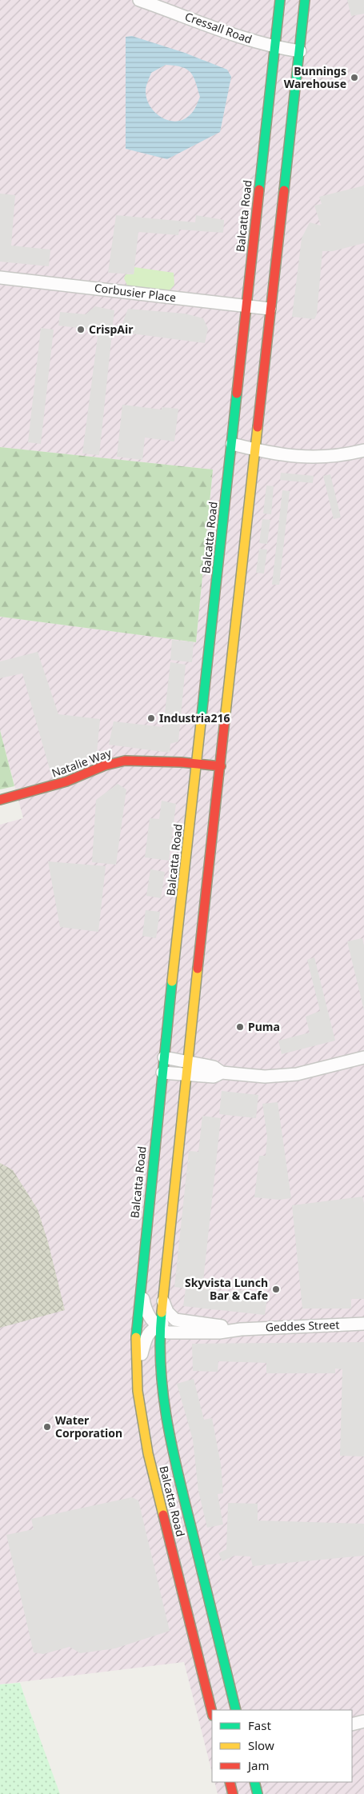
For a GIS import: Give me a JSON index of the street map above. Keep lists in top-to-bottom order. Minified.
{"streets":{"main road":["Balcatta Road","Natalie Way"],"street":["Cressall Road","Corbusier Place","Geddes Street"]},"crossings":[["Cressall Road","Balcatta Road"],["Balcatta Road","Corbusier Place"],["Balcatta Road","Natalie Way"],["Balcatta Road","Geddes Street"]],"places":["Bunnings Warehouse","CrispAir","Industria216","Puma","Skyvista Lunch Bar & Cafe","Water Corporation"],"legend":["Fast","Slow","Jam"]}
